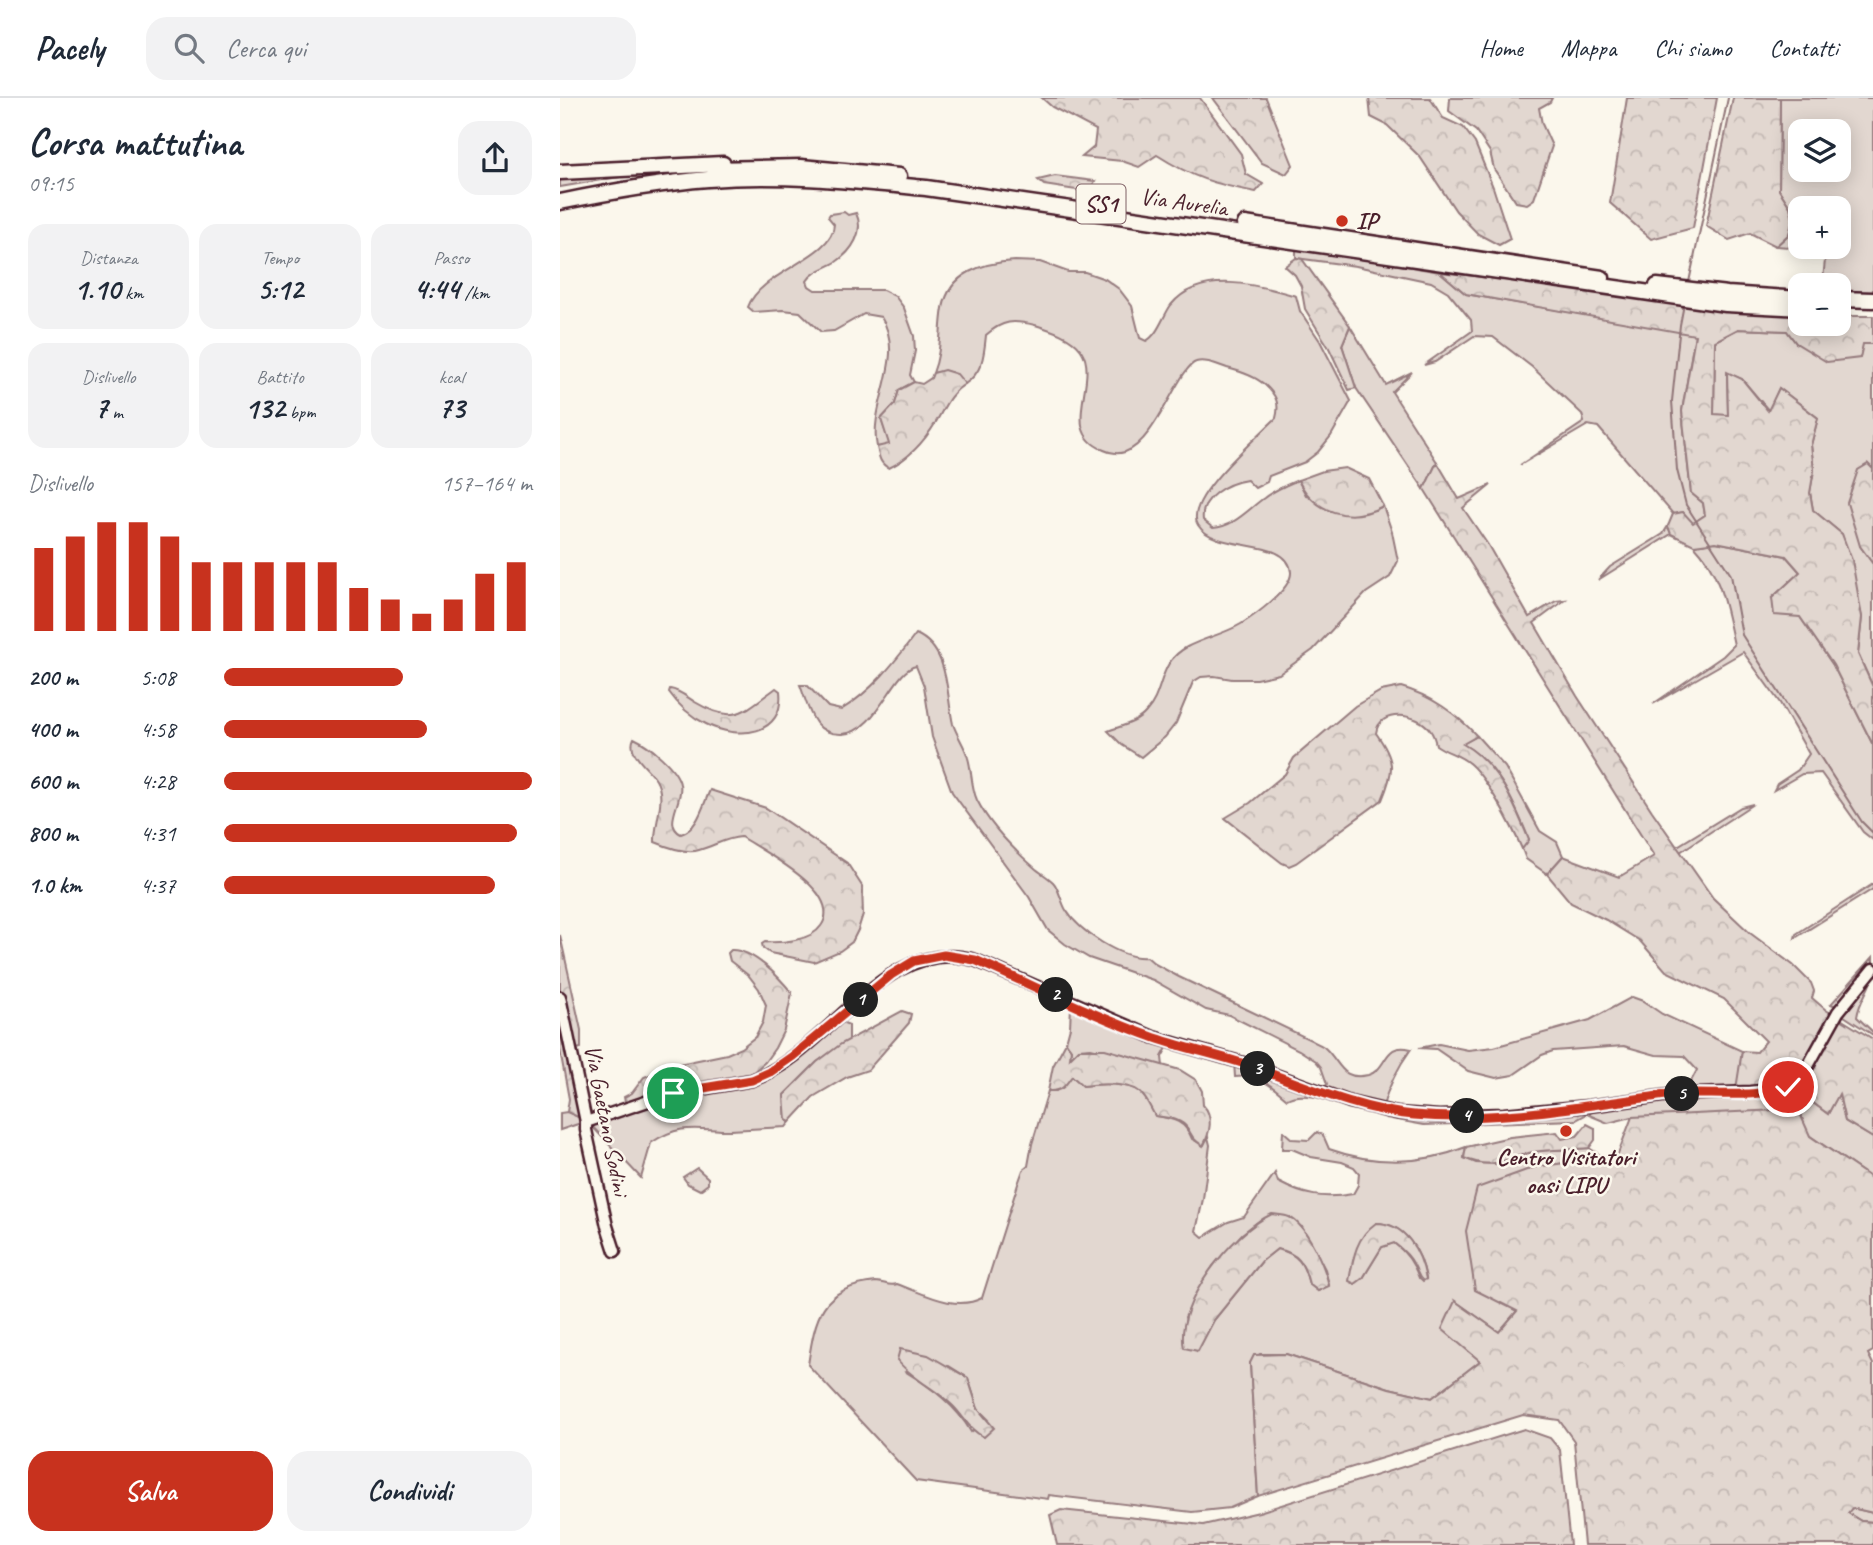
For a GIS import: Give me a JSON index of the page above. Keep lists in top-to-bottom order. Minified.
{"streets":{"highway":["Via Aurelia","SS1"],"street":["Via Gaetano Sodini"]},"places":["IP","Centro Visitatori oasi LIPU"],"page":{"header":"Pacely","search":"Cerca qui","nav":["Home","Mappa","Chi siamo","Contatti"],"heading":["Corsa mattutina","09:15"],"map_buttons":["+","−"],"stats":[["Distanza","1.10 km"],["Tempo","5:12"],["Passo","4:44 /km"],["Dislivello","7 m"],["Battito","132 bpm"],["kcal","73"]],"chart":["Dislivello","157–164 m"],"list":[{"name":"200 m","note":"5:08"},{"name":"400 m","note":"4:58"},{"name":"600 m","note":"4:28"},{"name":"800 m","note":"4:31"},{"name":"1.0 km","note":"4:37"}],"pins":["2","1","3","5","4"],"buttons":["Salva","Condividi"]}}
